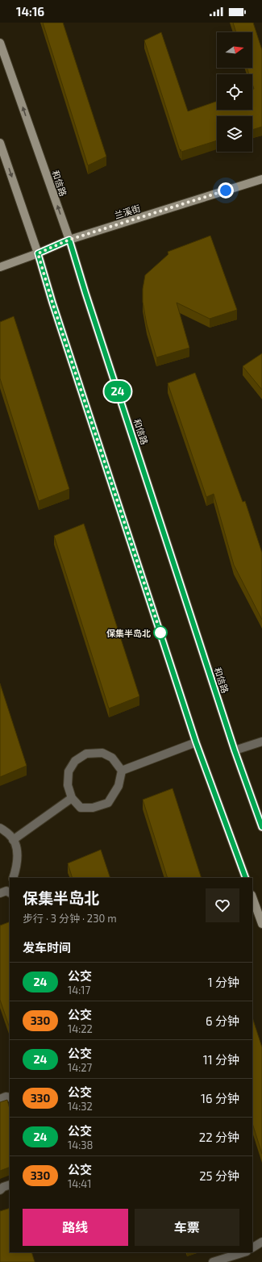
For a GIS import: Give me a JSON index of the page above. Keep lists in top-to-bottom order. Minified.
{"streets":{"street":["和信路","兰溪街"]},"crossings":[["和信路","兰溪街"]],"places":["保集半岛北"],"lines":["bus line 24"],"north":"right","page":{"status":"14:16","on_map":"24","heading":[["保集半岛北","步行 · 3 分钟 · 230 m"],"发车时间"],"list":[{"mark":"24","name":"公交","note":"14:17","value":"1 分钟"},{"mark":"330","name":"公交","note":"14:22","value":"6 分钟"},{"mark":"24","name":"公交","note":"14:27","value":"11 分钟"},{"mark":"330","name":"公交","note":"14:32","value":"16 分钟"},{"mark":"24","name":"公交","note":"14:38","value":"22 分钟"},{"mark":"330","name":"公交","note":"14:41","value":"25 分钟"}],"buttons":["路线","车票"]}}
